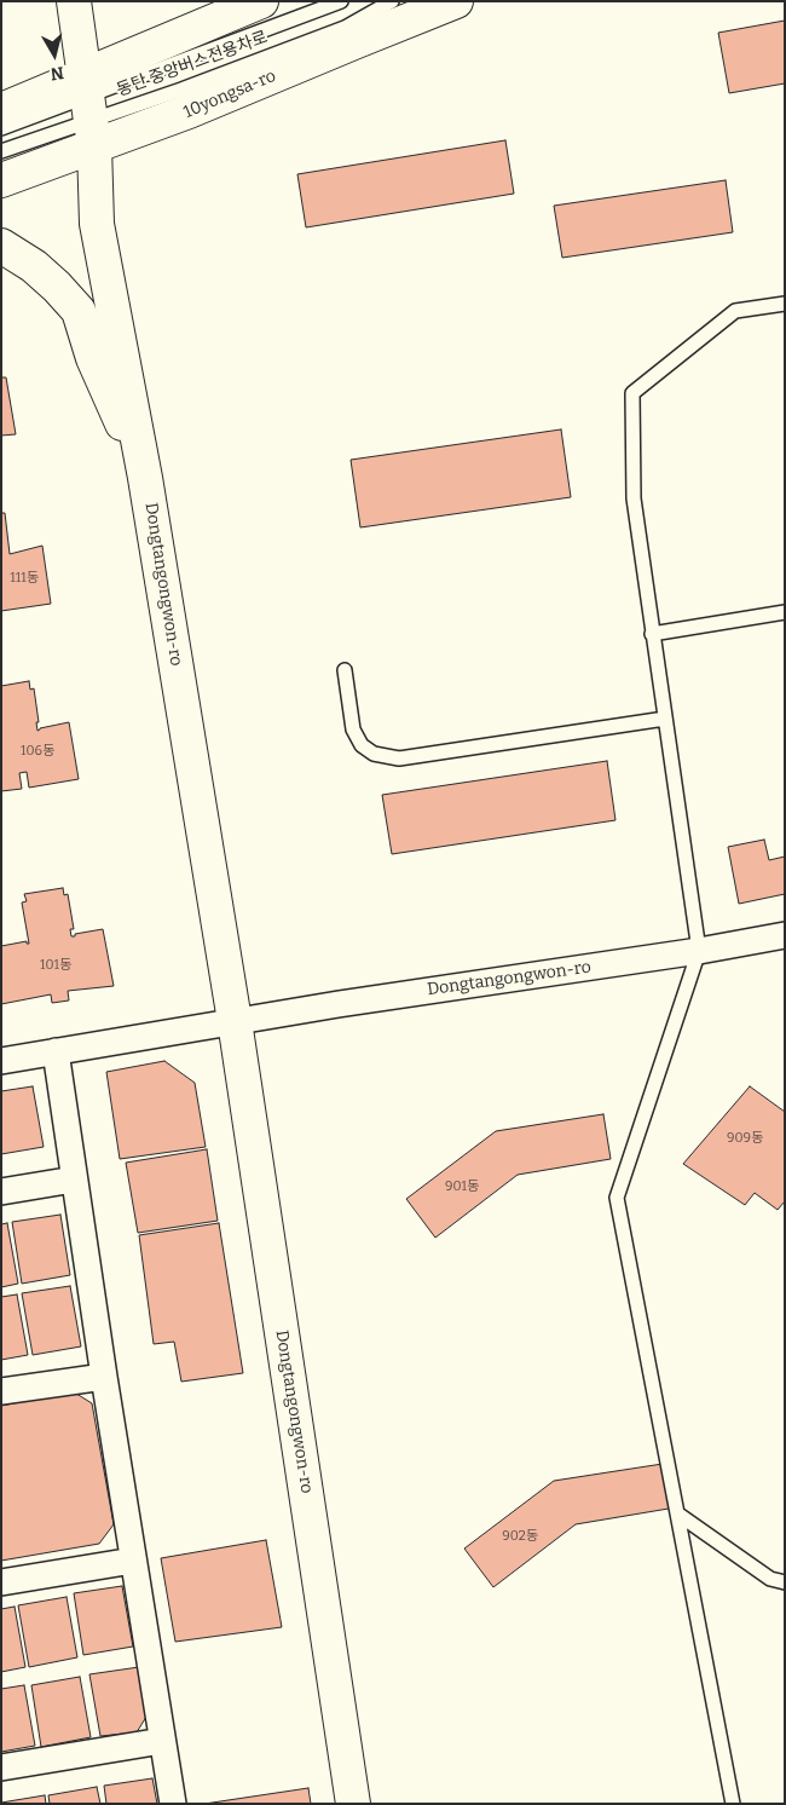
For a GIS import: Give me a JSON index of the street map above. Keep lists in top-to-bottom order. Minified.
{"streets":{"street":["10yongsa-ro","Dongtangongwon-ro"],"lane":["동탄 중앙버스전용차로"]},"crossings":[["동탄 중앙버스전용차로","10yongsa-ro"],["동탄 중앙버스전용차로","Dongtangongwon-ro"],["10yongsa-ro","Dongtangongwon-ro"]],"house_numbers":["111동","106동","101동","909동","901동","902동"],"north":"bottom"}
